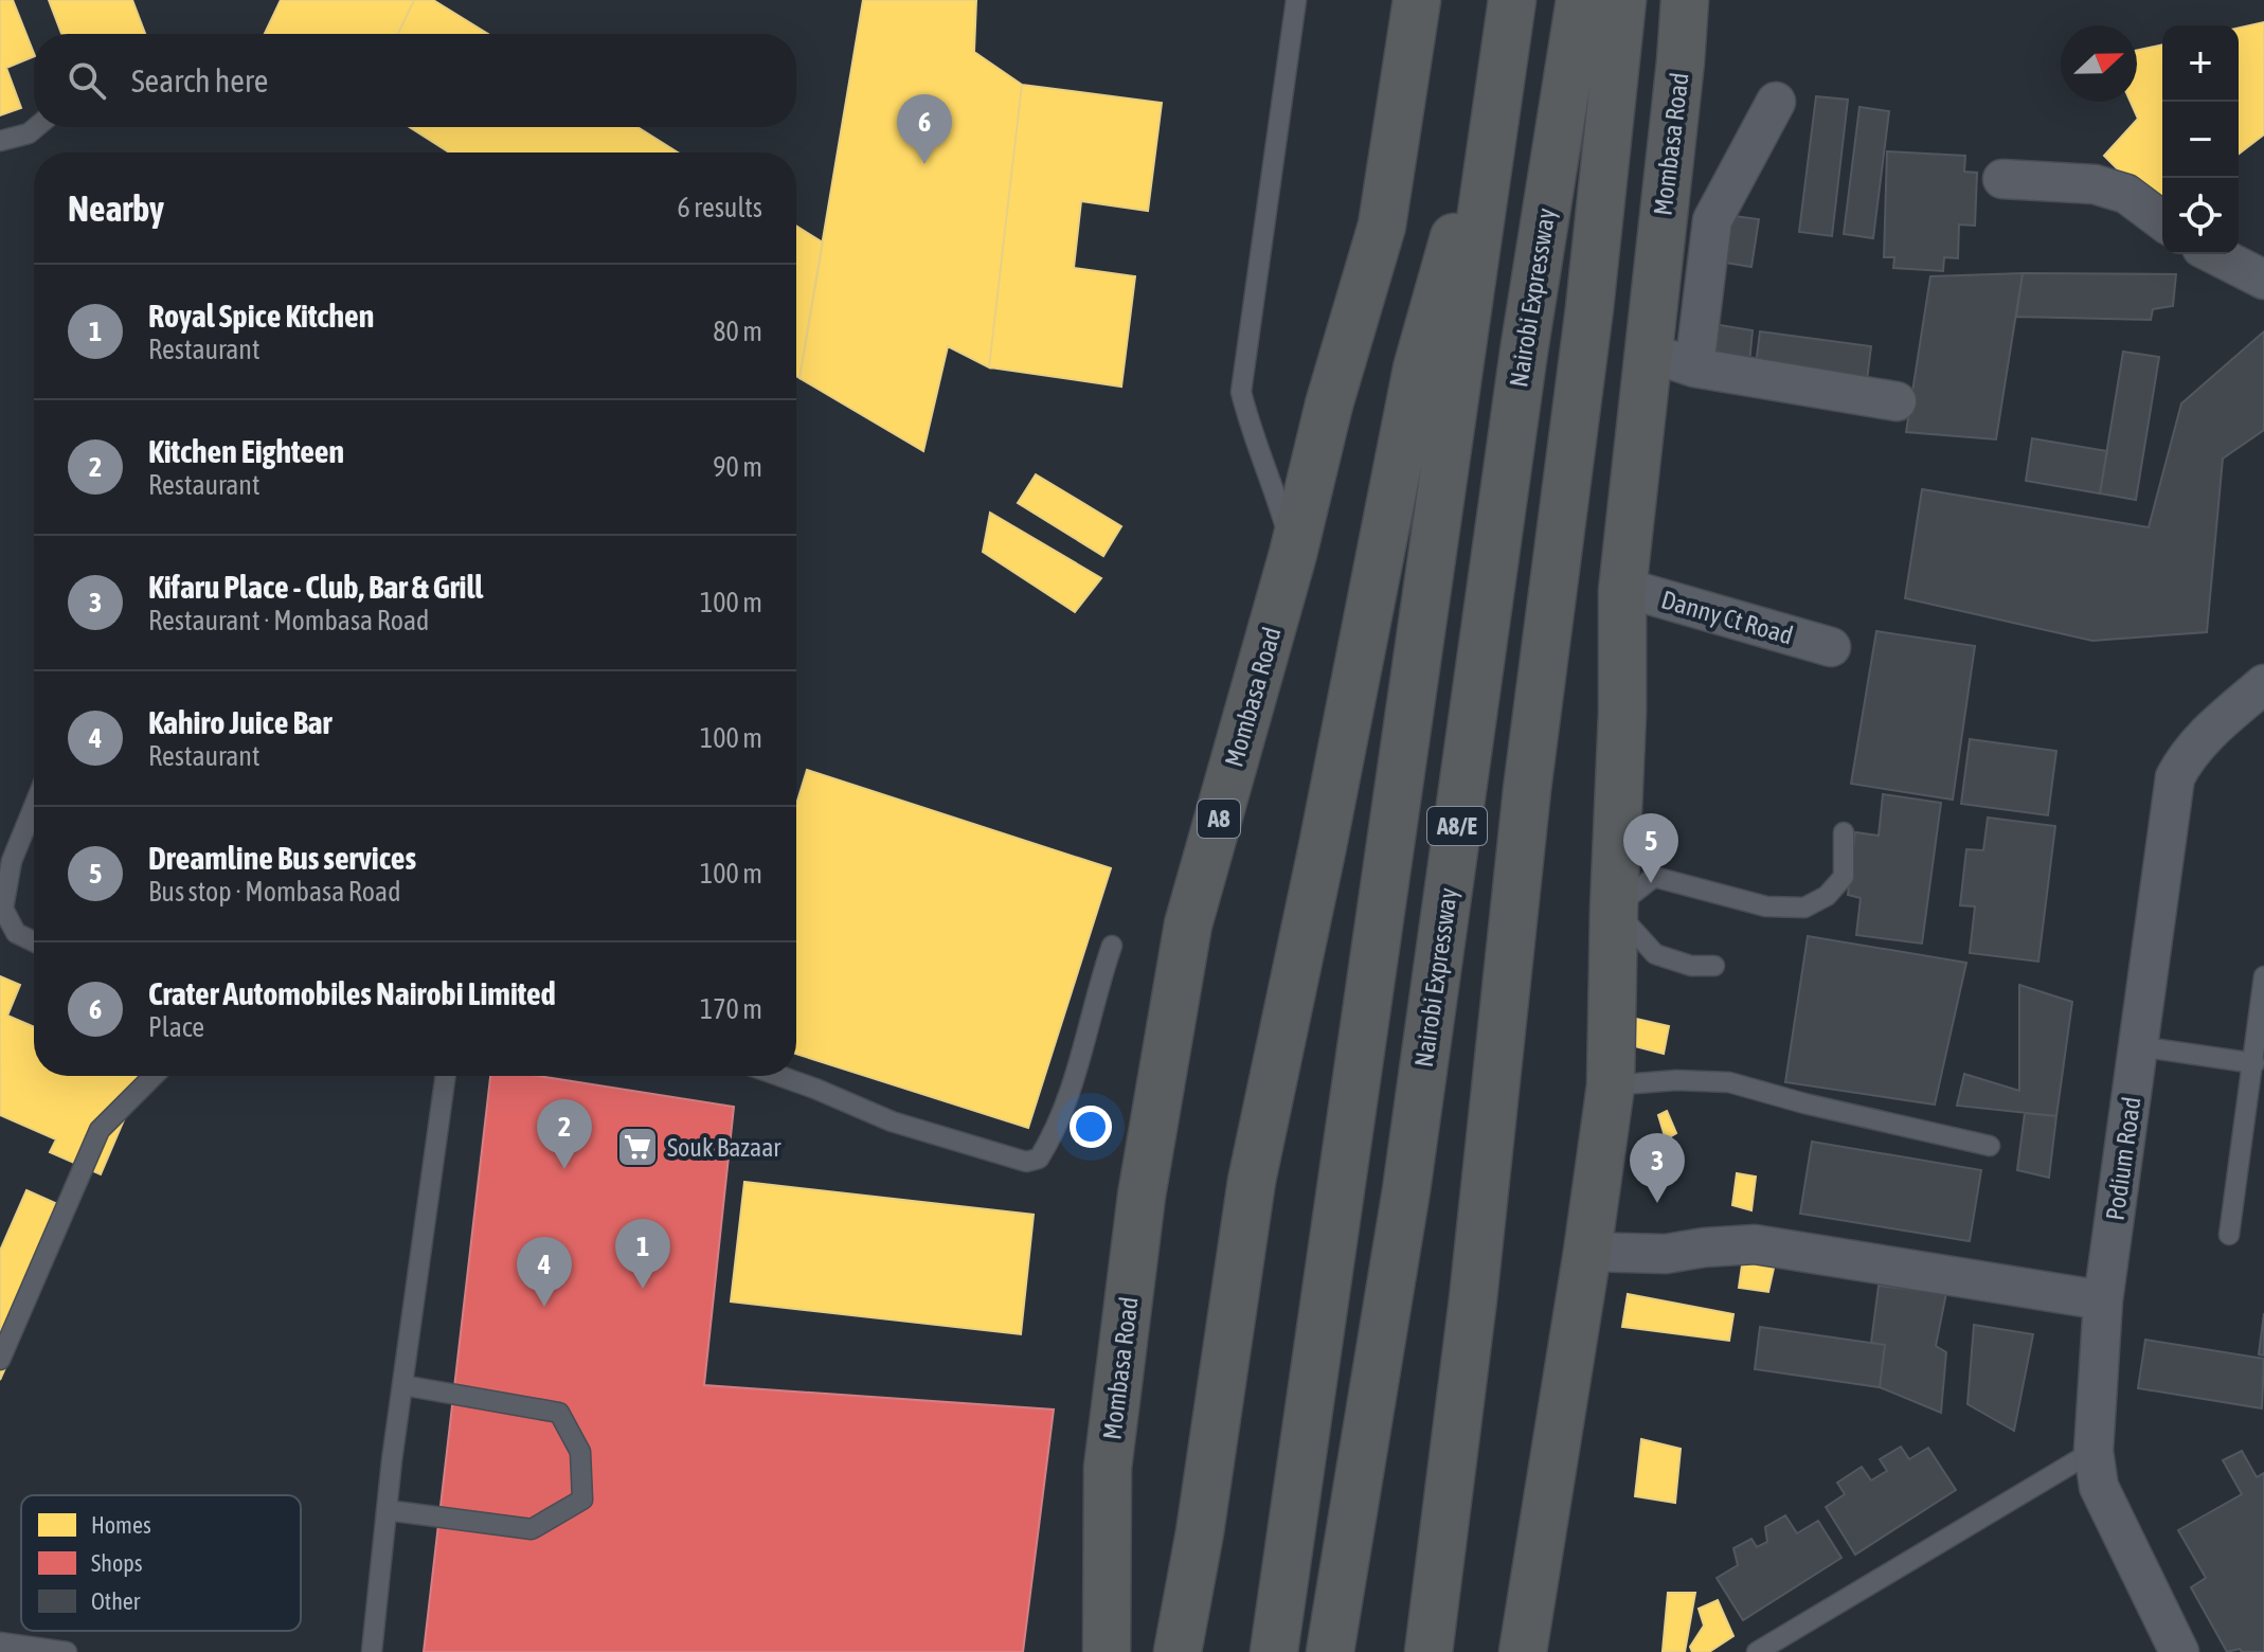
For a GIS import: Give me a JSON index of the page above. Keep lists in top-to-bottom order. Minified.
{"streets":{"highway":["Mombasa Road","Nairobi Expressway","A8","A8/E"],"street":["Danny Ct Road","Podium Road"]},"crossings":[["Mombasa Road","Danny Ct Road"]],"places":{"supermarket":["Souk Bazaar"]},"legend":["Homes","Shops","Other"],"north":"right","page":{"map_buttons":["+","−"],"search":"Search here","pins":["6","5","2","3","1","4"],"heading":["Nearby","6 results"],"list":[{"mark":"1","name":"Royal Spice Kitchen","note":"Restaurant","value":"80 m"},{"mark":"2","name":"Kitchen Eighteen","note":"Restaurant","value":"90 m"},{"mark":"3","name":"Kifaru Place - Club, Bar & Grill","note":"Restaurant · Mombasa Road","value":"100 m"},{"mark":"4","name":"Kahiro Juice Bar","note":"Restaurant","value":"100 m"},{"mark":"5","name":"Dreamline Bus services","note":"Bus stop · Mombasa Road","value":"100 m"},{"mark":"6","name":"Crater Automobiles Nairobi Limited","note":"Place","value":"170 m"}]}}
